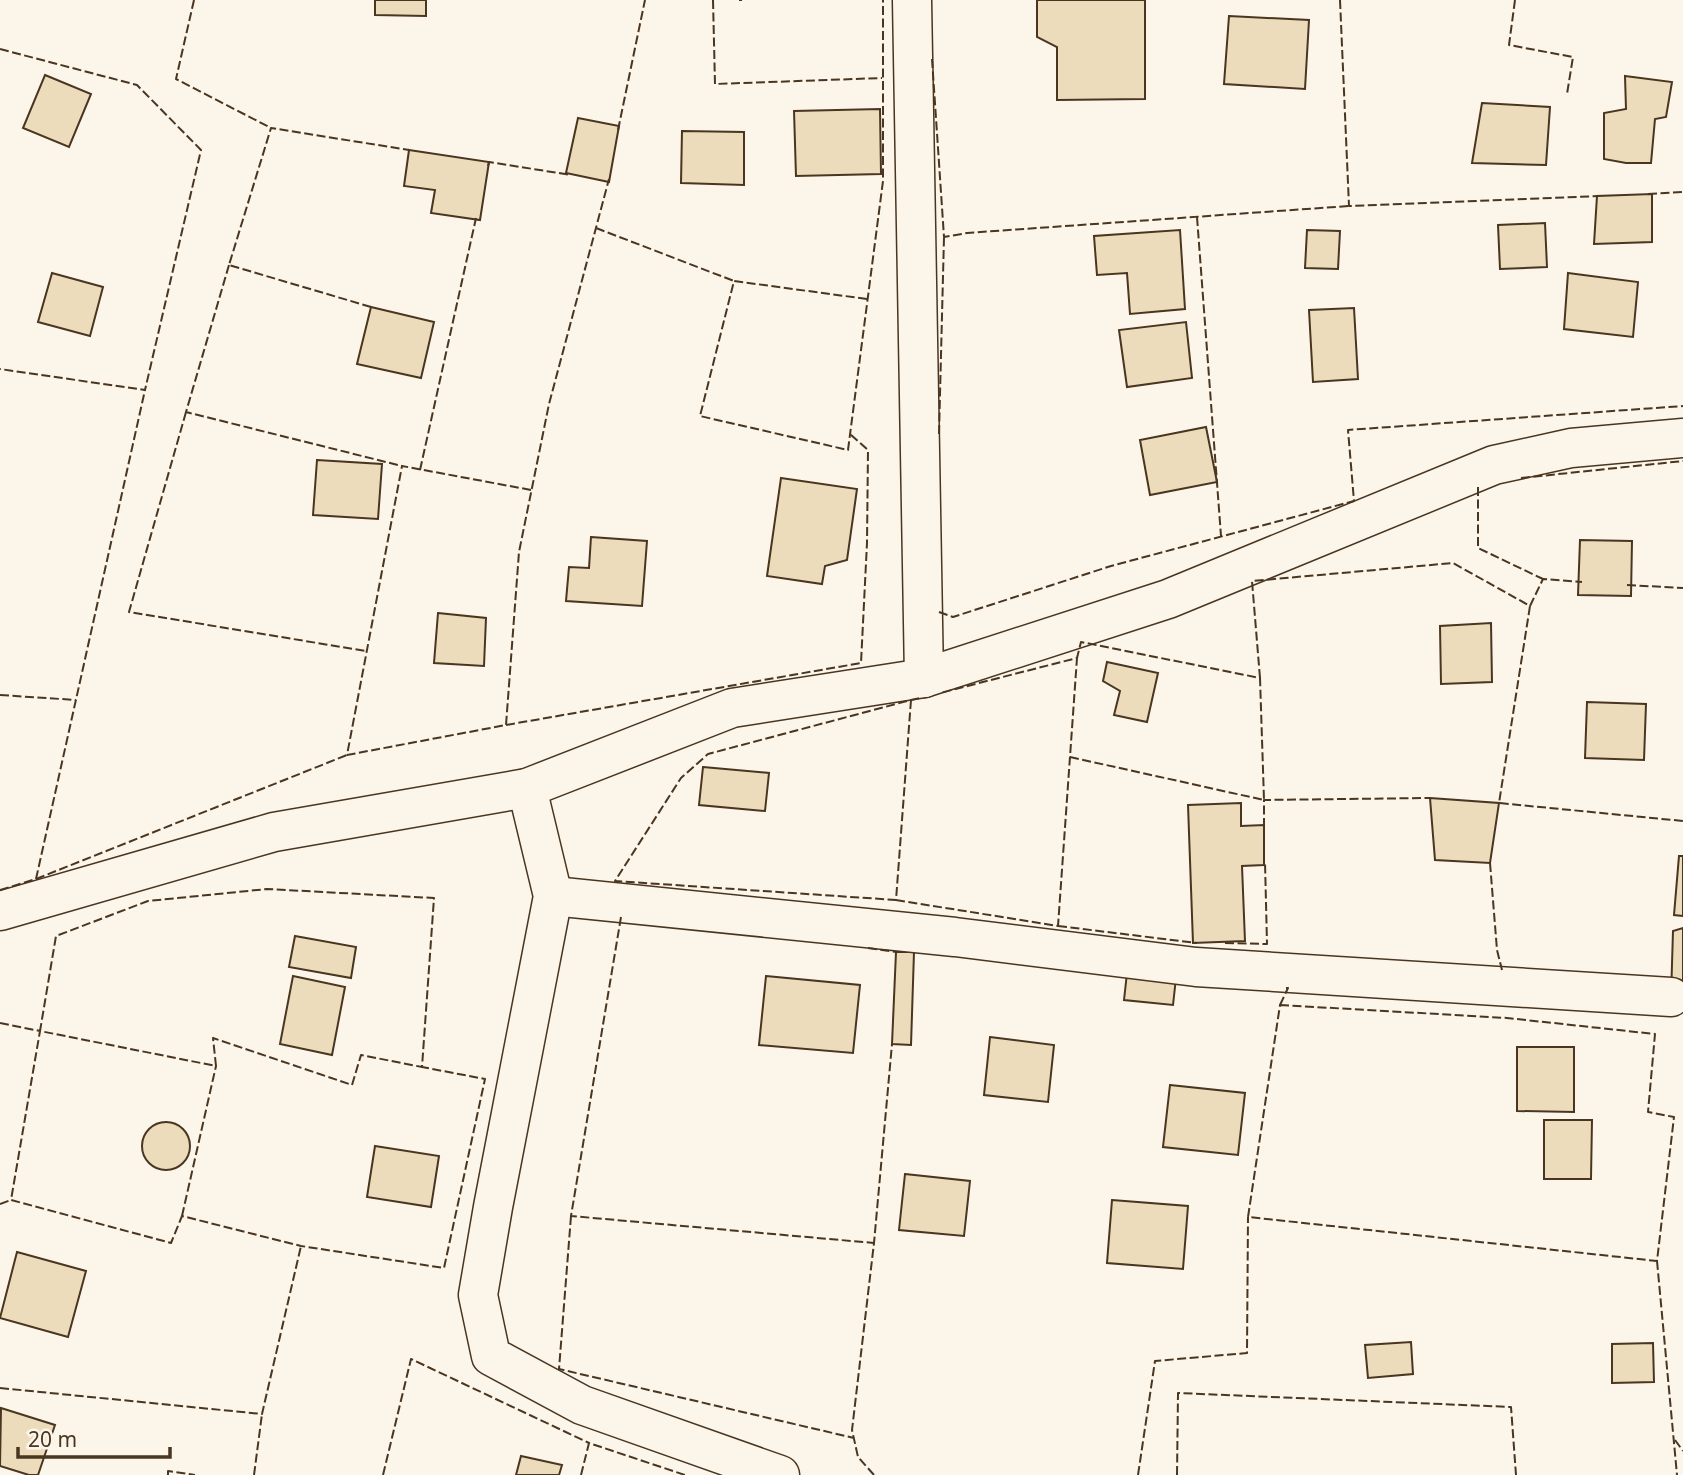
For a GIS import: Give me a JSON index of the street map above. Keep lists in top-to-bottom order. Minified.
{"scale_bar":"20 m"}
